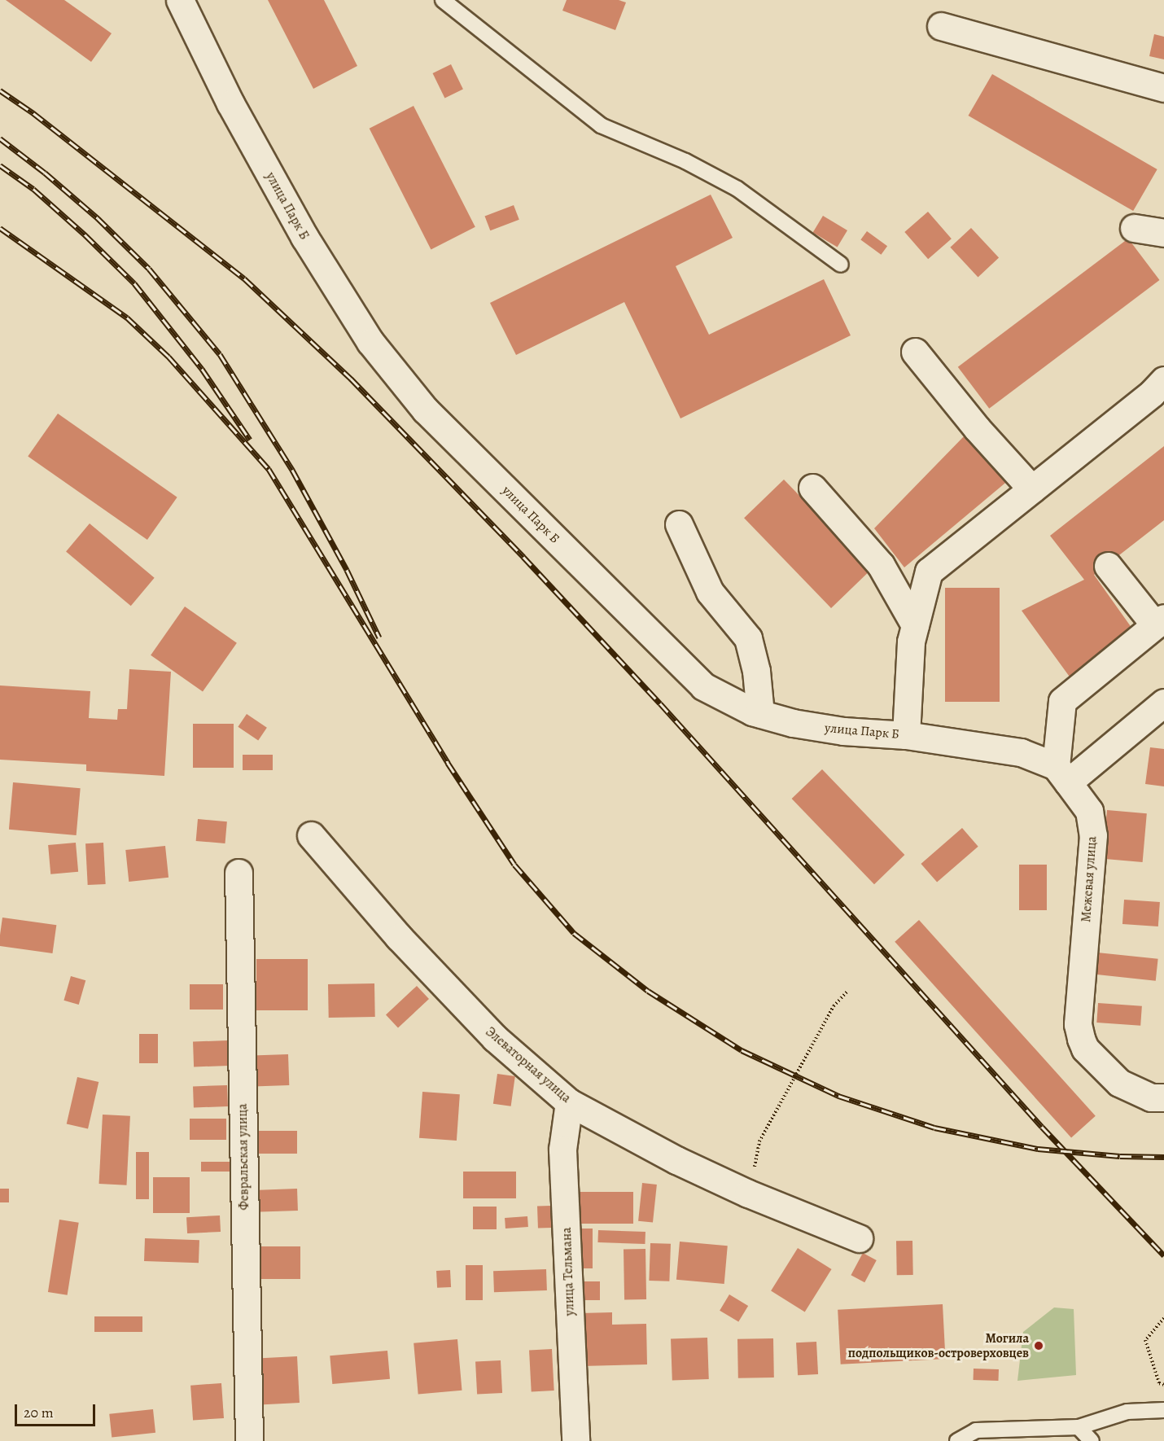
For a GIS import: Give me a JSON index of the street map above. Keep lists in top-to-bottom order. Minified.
{"streets":{"street":["улица Парк Б","Межевая улица","Элеваторная улица","Февральская улица","улица Тельмана"]},"crossings":[["улица Парк Б","Межевая улица"],["Элеваторная улица","улица Тельмана"]],"places":["Могила подпольщиков-островерховцев"],"scale_bar":"20 m"}
